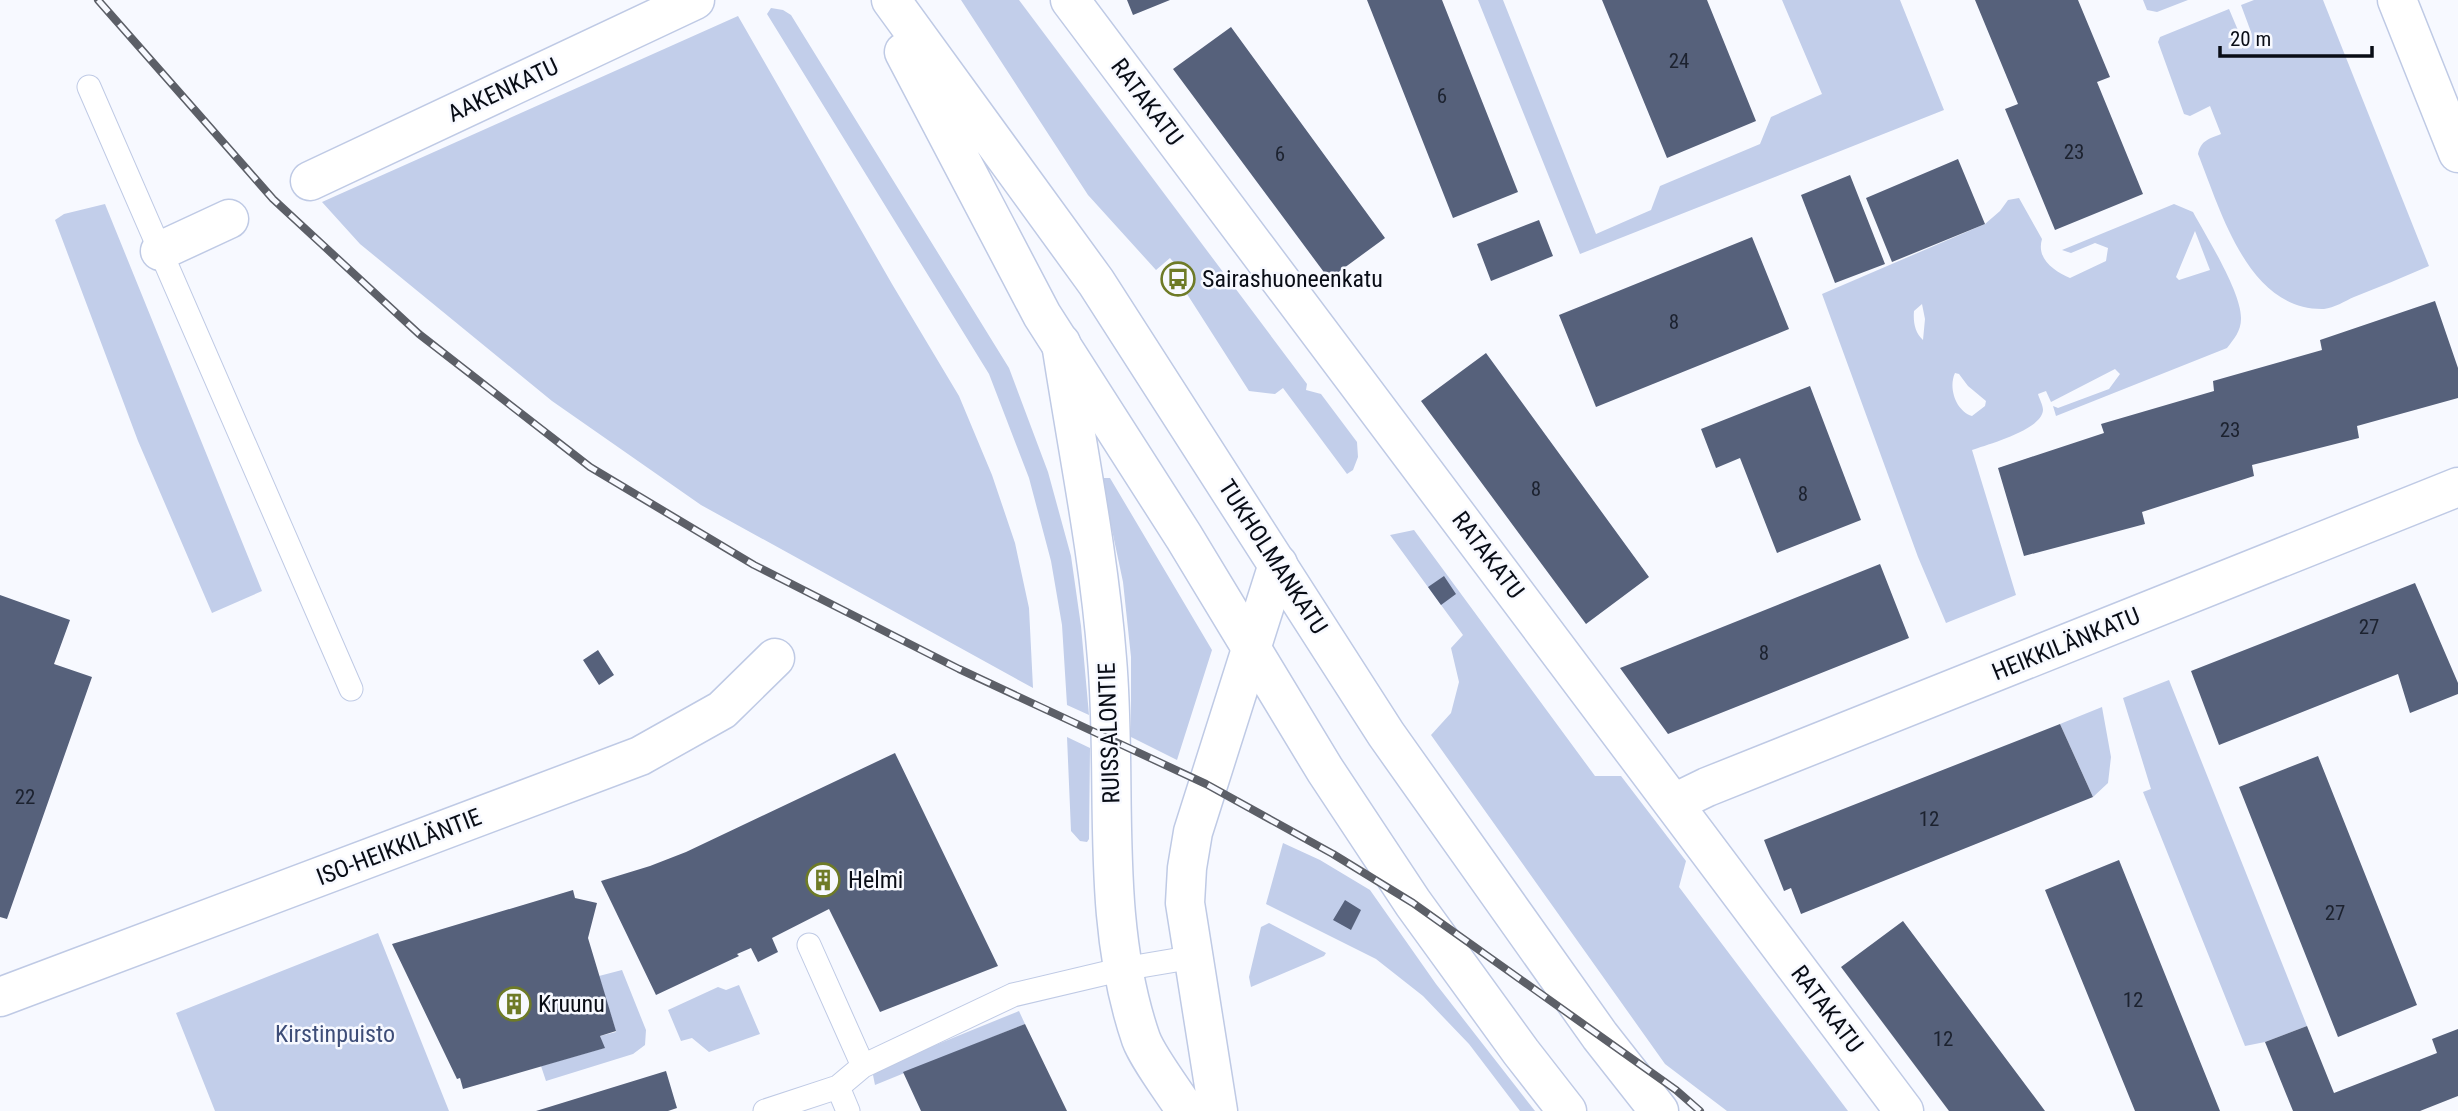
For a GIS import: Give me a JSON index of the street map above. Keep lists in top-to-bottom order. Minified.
{"streets":{"street":["AAKENKATU","RATAKATU","TUKHOLMANKATU","HEIKKILÄNKATU","RUISSALONTIE","ISO-HEIKKILÄNTIE"]},"crossings":[["RATAKATU","HEIKKILÄNKATU"]],"parks":["Kirstinpuisto"],"places":{"bus stop":["Sairashuoneenkatu"],"building":["Helmi","Kruunu"]},"house_numbers":["24","6","23","6","8","23","8","8","27","8","22","12","27","12","12"],"scale_bar":"20 m"}
